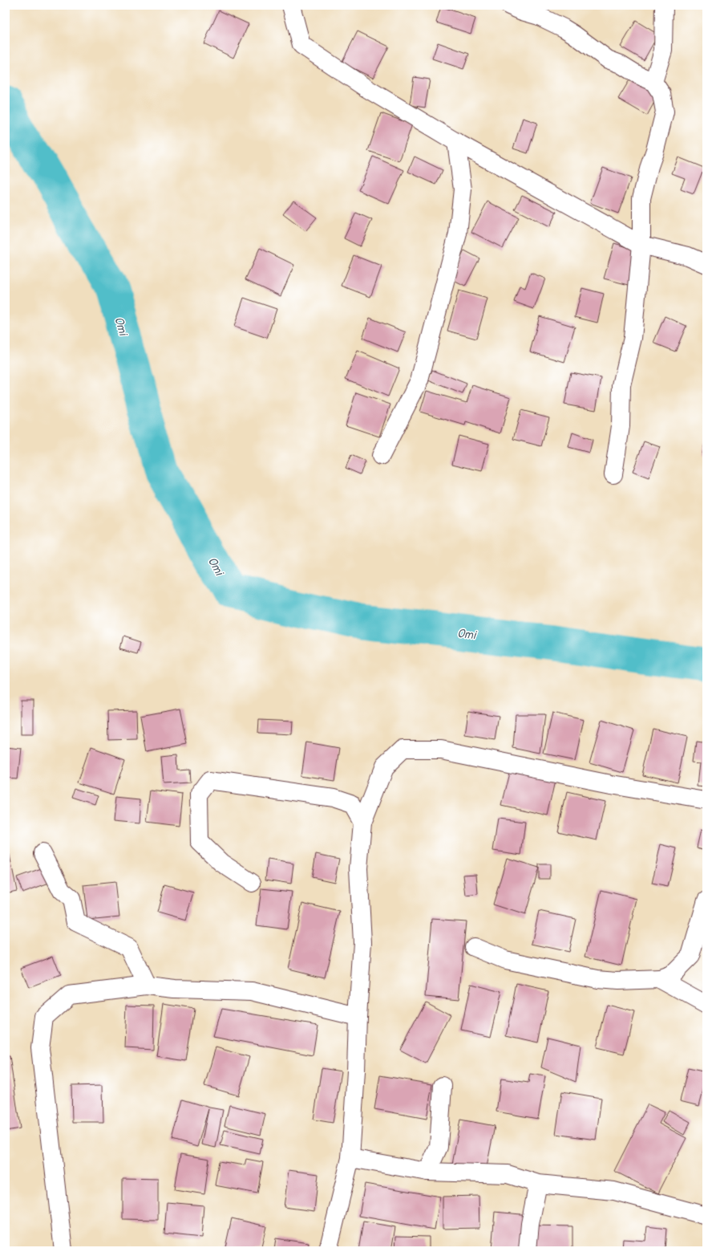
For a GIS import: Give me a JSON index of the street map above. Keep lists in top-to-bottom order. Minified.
{"water":["Omi"]}
